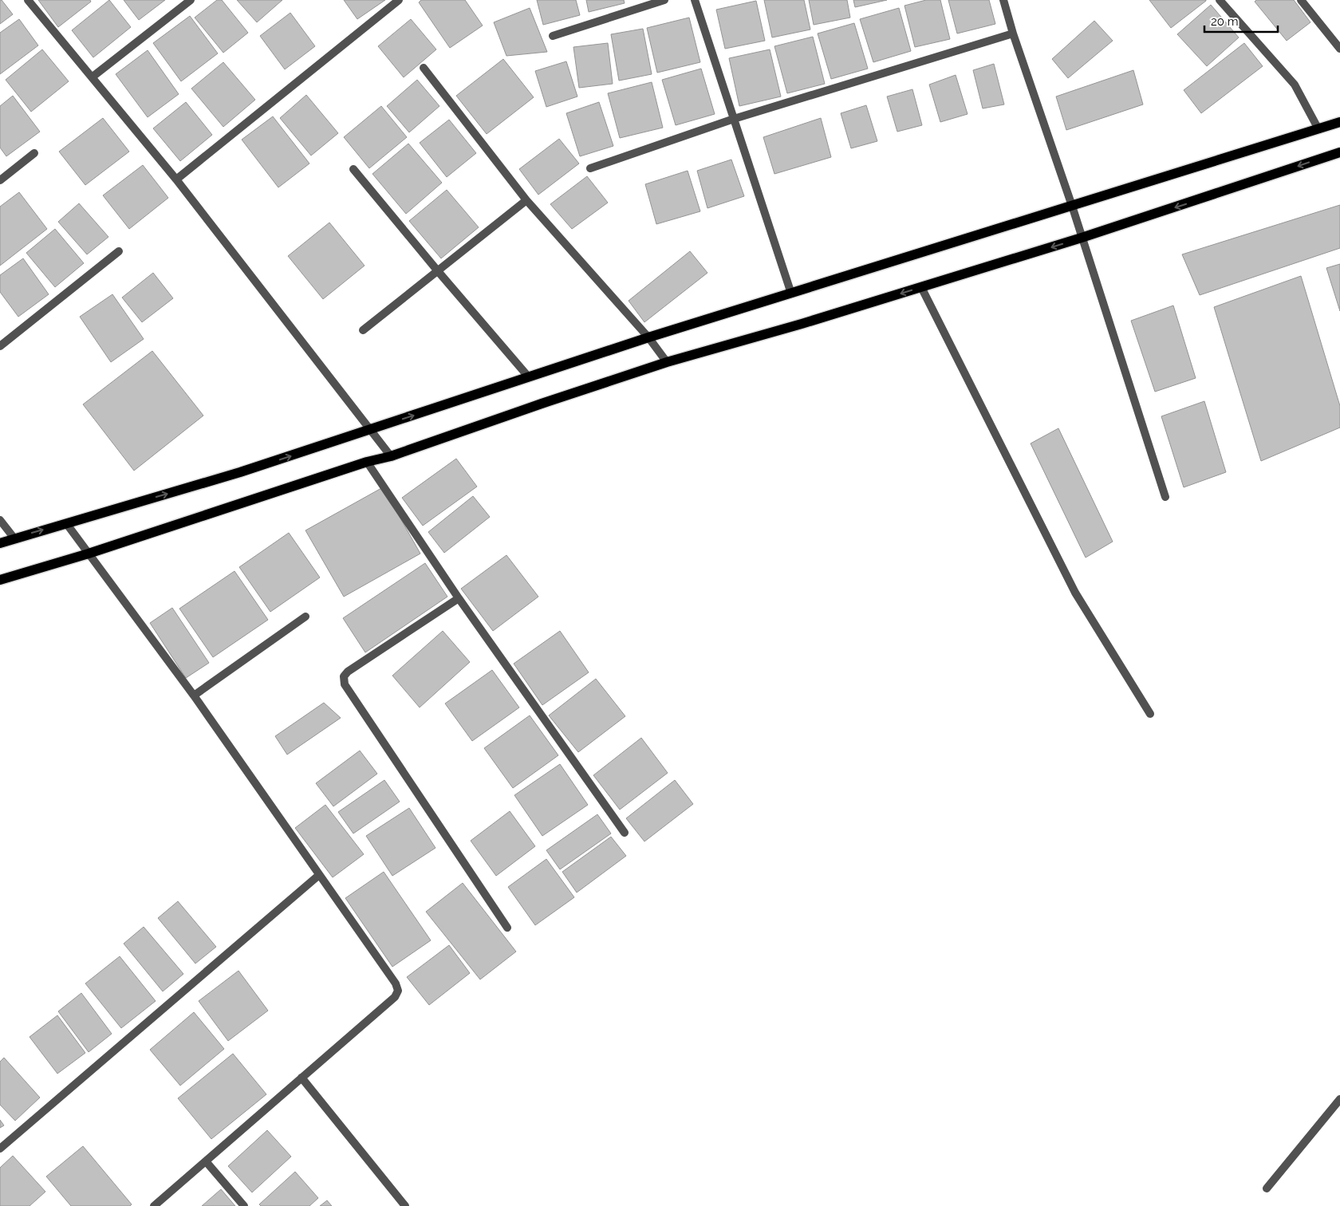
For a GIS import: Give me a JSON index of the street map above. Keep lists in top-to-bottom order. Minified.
{"scale_bar":"20 m"}
